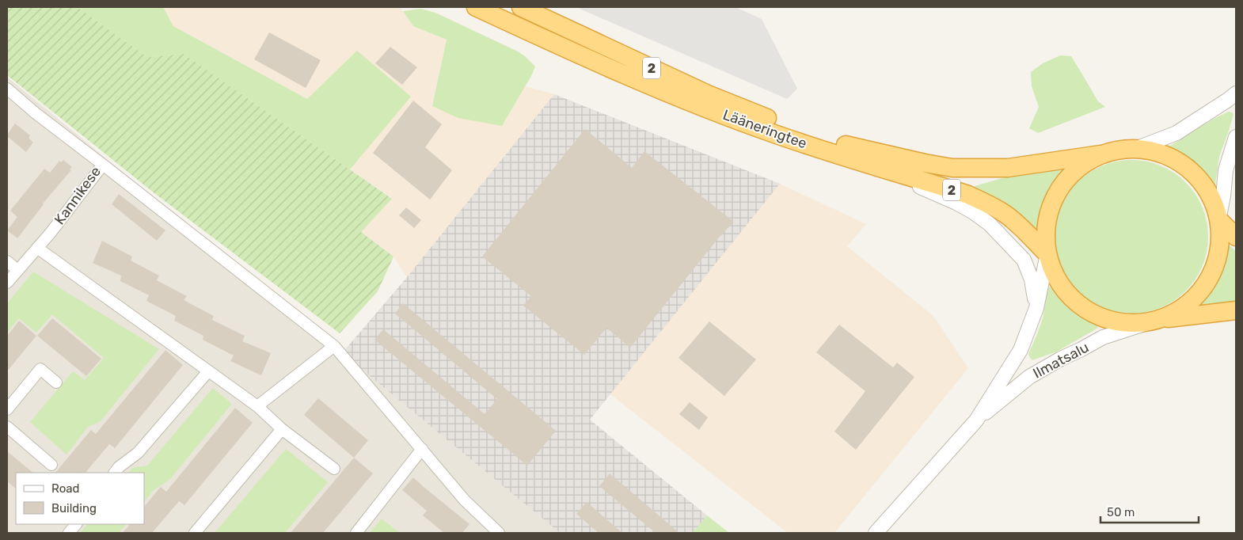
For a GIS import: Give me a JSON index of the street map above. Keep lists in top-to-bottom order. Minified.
{"streets":{"highway":["2","Lääneringtee"],"street":["Kannikese","Ilmatsalu"]},"crossings":[["Lääneringtee","Ilmatsalu"]],"legend":["Road","Building"],"scale_bar":"50 m"}
